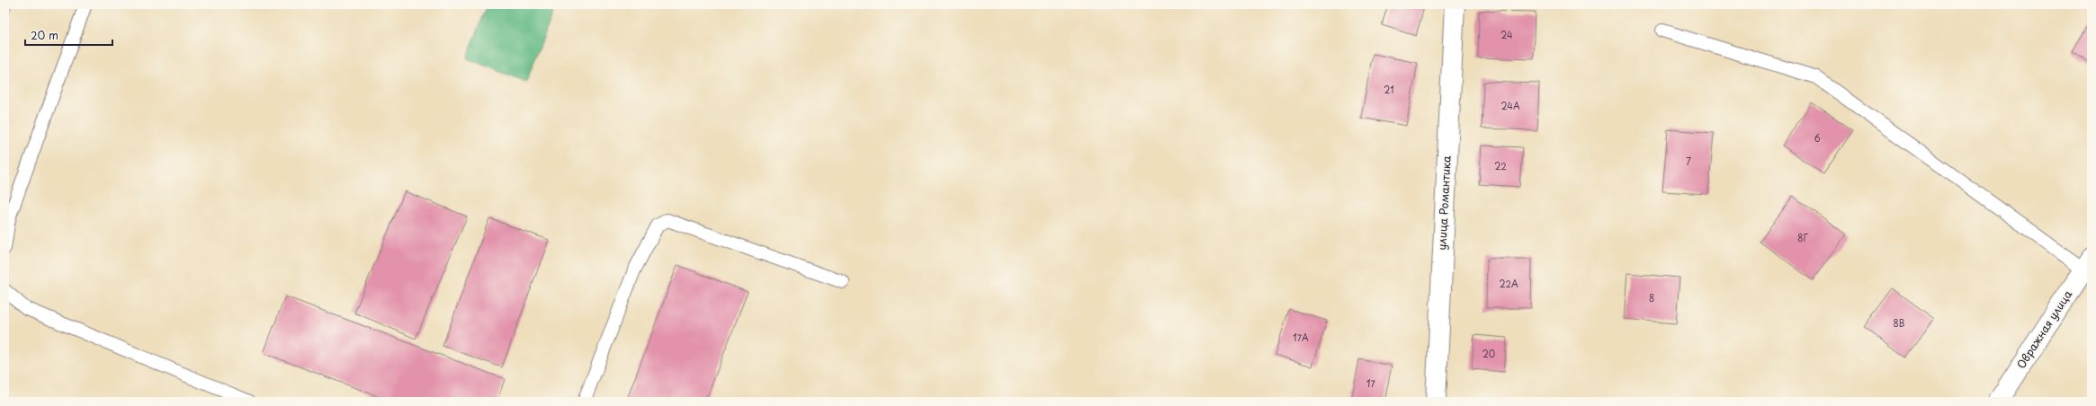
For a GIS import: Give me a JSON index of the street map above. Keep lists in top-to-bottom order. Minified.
{"streets":{"street":["улица Романтика","Овражная улица"]},"house_numbers":["24","21","24А","6","7","22","8Г","22А","8","8В","17А","20","17"],"scale_bar":"20 m"}
